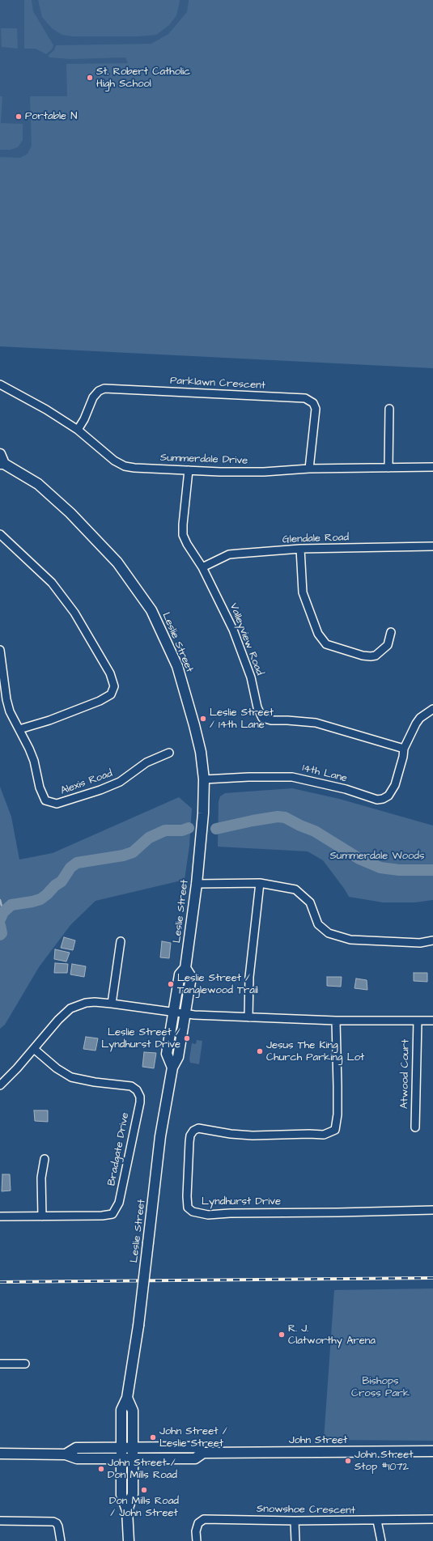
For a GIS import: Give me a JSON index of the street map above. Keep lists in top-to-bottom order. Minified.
{"streets":{"main road":["Leslie Street","John Street"],"street":["Parklawn Crescent","Summerdale Drive","Glendale Road","Valleyview Road","14th Lane","Alexis Road","Atwood Court","Bradgate Drive","Lyndhurst Drive","Snowshoe Crescent"]},"crossings":[["Parklawn Crescent","Summerdale Drive"],["Summerdale Drive","Valleyview Road"],["Glendale Road","Valleyview Road"],["Valleyview Road","14th Lane"],["Leslie Street","14th Lane"],["Leslie Street","John Street"]],"parks":["Summerdale Woods","Bishops Cross Park"],"places":["St. Robert Catholic High School","Portable N","Leslie Street / 14th Lane","Leslie Street / Tanglewood Trail","Leslie Street / Lyndhurst Drive","Jesus The King Church Parking Lot","R. J. Clatworthy Arena","John Street / Leslie Street","John Street Stop #1072","John Street / Don Mills Road","Don Mills Road / John Street"]}
